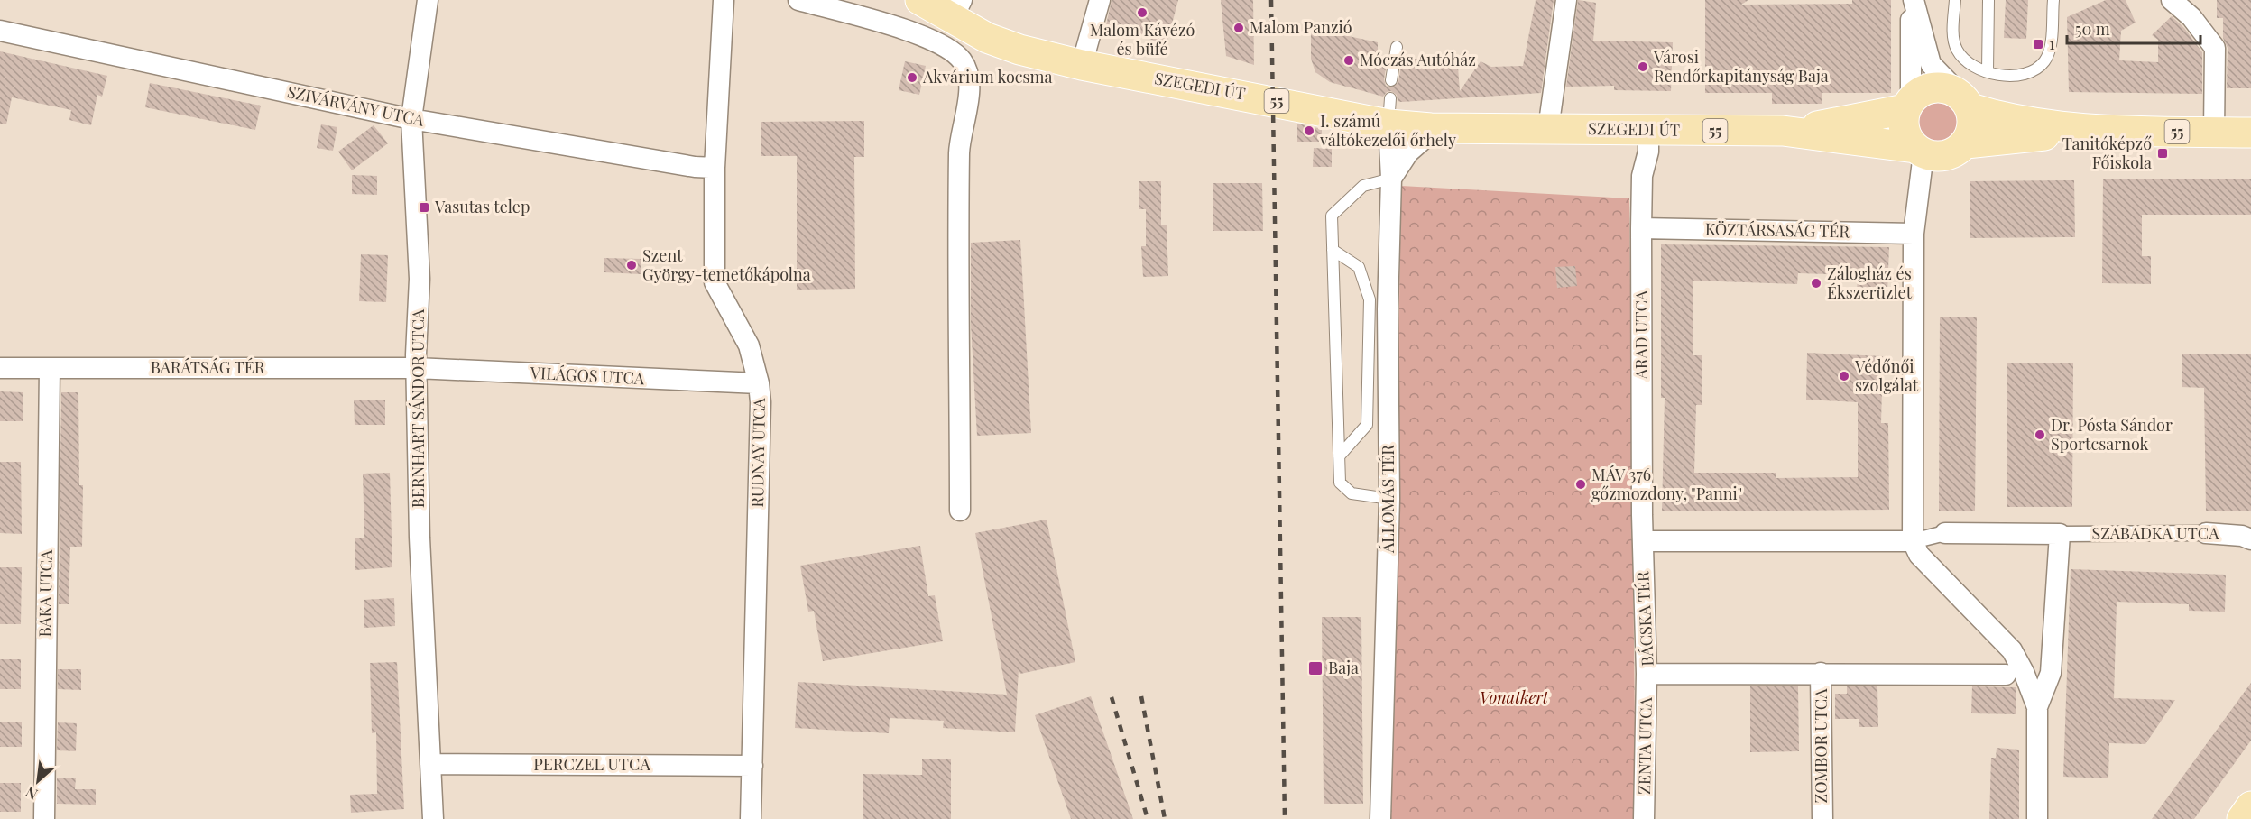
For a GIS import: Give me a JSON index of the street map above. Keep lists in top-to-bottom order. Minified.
{"streets":{"main road":["SZEGEDI ÚT","55"],"street":["SZIVÁRVÁNY UTCA","KÖZTÁRSASÁG TÉR","ARAD UTCA","BARÁTSÁG TÉR","VILÁGOS UTCA","BERNHART SÁNDOR UTCA","RUDNAY UTCA","ÁLLOMÁS TÉR","SZABADKA UTCA","BAKA UTCA","BÁCSKA TÉR","ZENTA UTCA","ZOMBOR UTCA","PERCZEL UTCA"]},"crossings":[["SZEGEDI ÚT","55"],["SZEGEDI ÚT","ARAD UTCA"],["SZEGEDI ÚT","ÁLLOMÁS TÉR"],["SZIVÁRVÁNY UTCA","BERNHART SÁNDOR UTCA"],["SZIVÁRVÁNY UTCA","RUDNAY UTCA"],["KÖZTÁRSASÁG TÉR","ARAD UTCA"],["ARAD UTCA","BÁCSKA TÉR"],["BARÁTSÁG TÉR","VILÁGOS UTCA"],["BARÁTSÁG TÉR","BERNHART SÁNDOR UTCA"],["BARÁTSÁG TÉR","BAKA UTCA"],["VILÁGOS UTCA","BERNHART SÁNDOR UTCA"],["VILÁGOS UTCA","RUDNAY UTCA"],["BERNHART SÁNDOR UTCA","PERCZEL UTCA"],["RUDNAY UTCA","PERCZEL UTCA"],["BÁCSKA TÉR","ZENTA UTCA"],["BÁCSKA TÉR","ZOMBOR UTCA"]],"parks":["Vonatkert"],"places":{"other":["Malom Kávézó és büfé","Malom Panzió","Móczás Autóház","Városi Rendőrkapitányság Baja","Akvárium kocsma","I. számú váltókezelői őrhely","Szent György-temetőkápolna","Zálogház és Ékszerüzlet","Védőnői szolgálat","Dr. Pósta Sándor Sportcsarnok","MÁV 376 gőzmozdony, \"Panni\""],"transit":["1","Tanitóképző Főiskola","Vasutas telep","Baja"]},"scale_bar":"50 m","north":"bottom left"}
